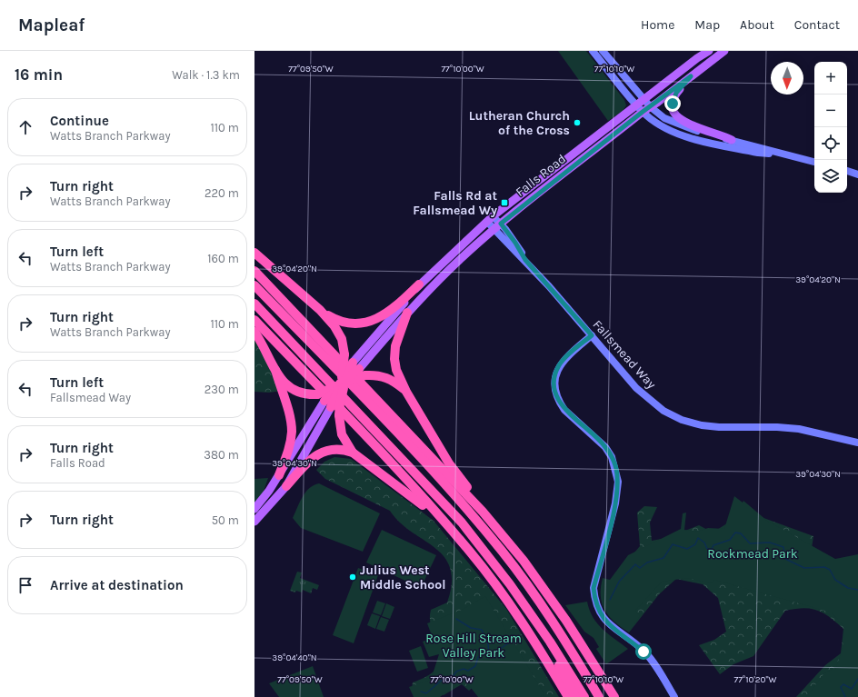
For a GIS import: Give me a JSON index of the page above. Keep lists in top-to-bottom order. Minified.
{"streets":{"main road":["Falls Road"],"street":["Fallsmead Way"]},"crossings":[["Falls Road","Fallsmead Way"]],"parks":["Rockmead Park","Rose Hill Stream Valley Park"],"places":{"other":["Lutheran Church of the Cross","Julius West Middle School"],"transit":["Falls Rd at Fallsmead Wy"]},"north":"bottom","page":{"header":"Mapleaf","nav":["Home","Map","About","Contact"],"heading":["16 min","Walk · 1.3 km"],"map_buttons":["+","−"],"list":[["Continue","Watts Branch Parkway","110 m"],["Turn right","Watts Branch Parkway","220 m"],["Turn left","Watts Branch Parkway","160 m"],["Turn right","Watts Branch Parkway","110 m"],["Turn left","Fallsmead Way","230 m"],["Turn right","Falls Road","380 m"],["Turn right","50 m"],"Arrive at destination"]},"coordinates":["77°09'50\"W","77°10'00\"W","77°10'10\"W","39°04'20\"N","39°04'30\"N","39°04'40\"N","77°10'20\"W"]}
